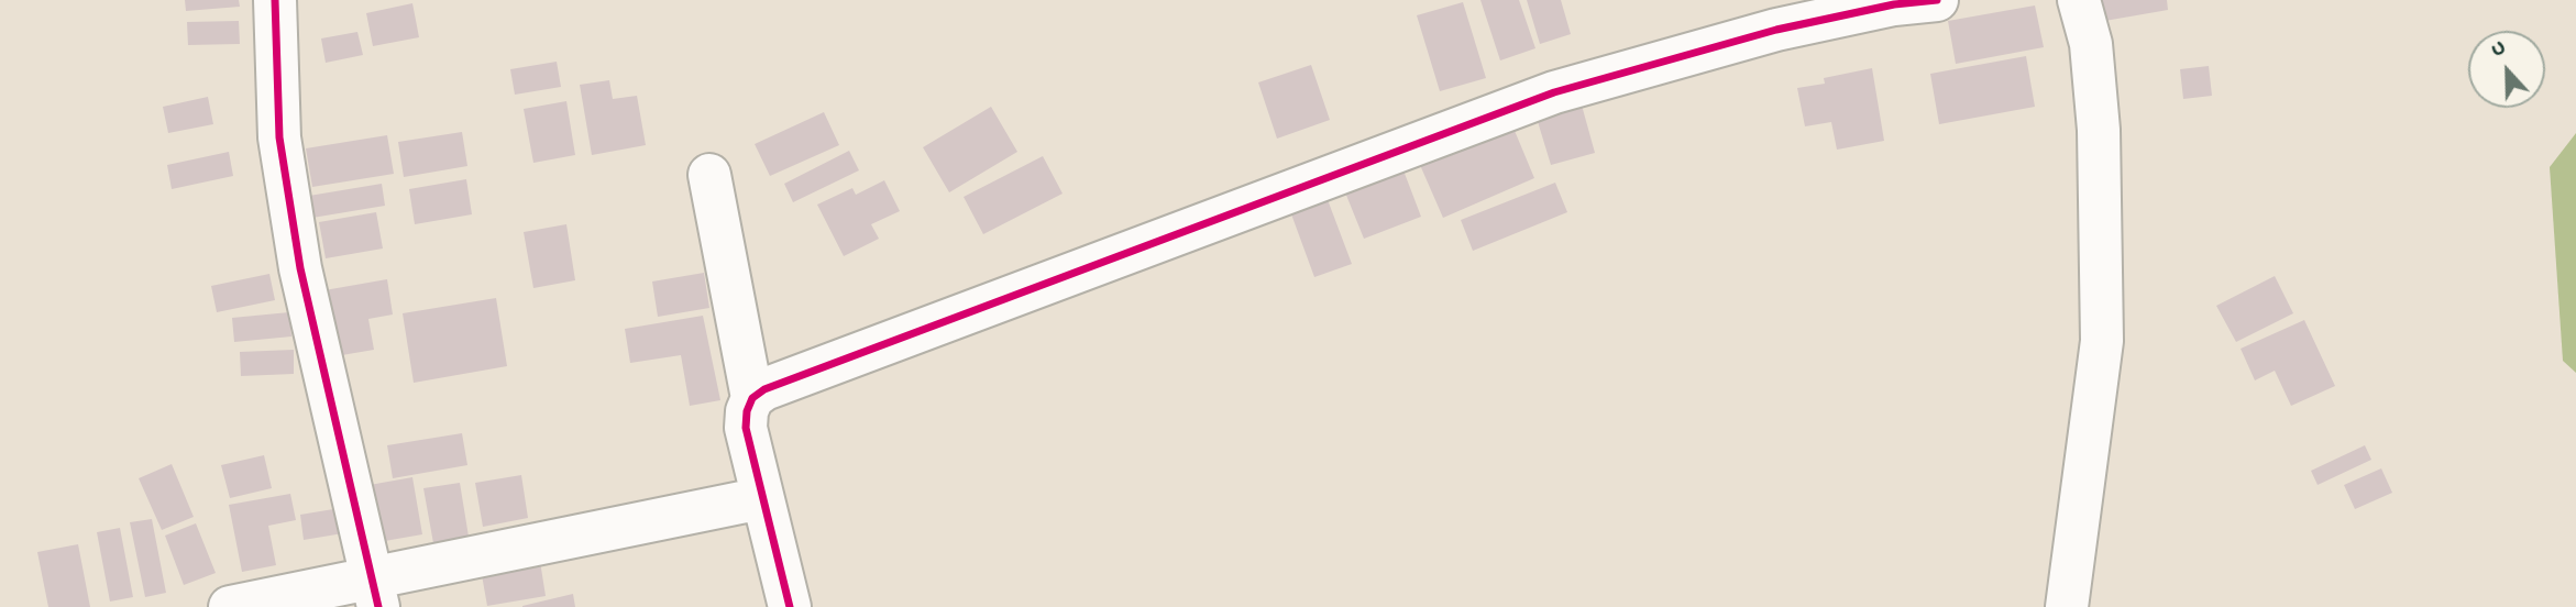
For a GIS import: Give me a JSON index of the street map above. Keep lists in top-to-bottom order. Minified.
{"north":"top"}
